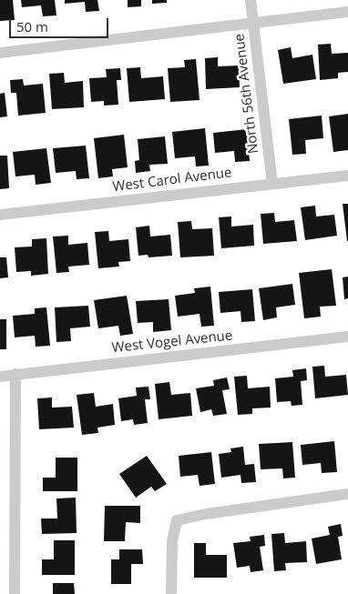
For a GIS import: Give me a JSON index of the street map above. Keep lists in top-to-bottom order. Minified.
{"streets":{"street":["North 56th Avenue","West Carol Avenue","West Vogel Avenue"]},"crossings":[["North 56th Avenue","West Carol Avenue"]],"scale_bar":"50 m"}
